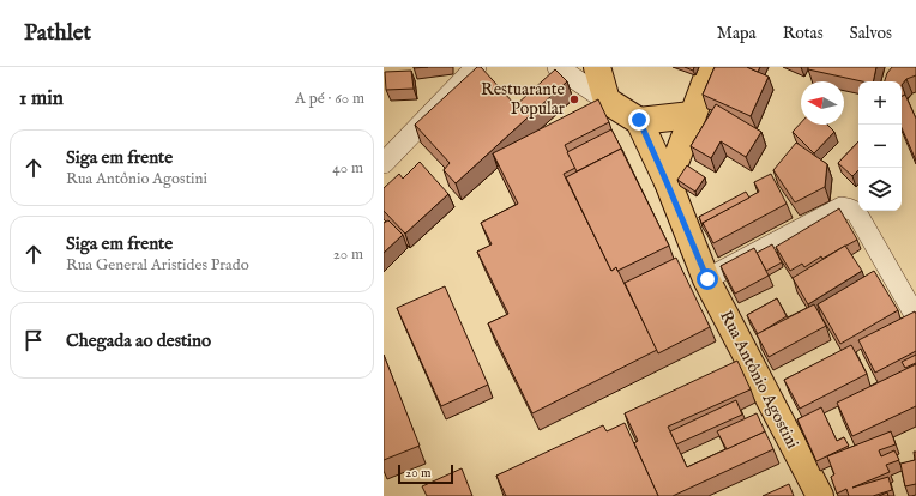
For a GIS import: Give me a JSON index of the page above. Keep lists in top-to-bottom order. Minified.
{"streets":{"main road":["Rua Antônio Agostini"]},"places":["Restuarante Popular"],"scale_bar":"20 m","north":"left","page":{"header":"Pathlet","nav":["Mapa","Rotas","Salvos"],"heading":["1 min","A pé · 60 m"],"map_buttons":["+","−"],"list":[["Siga em frente","Rua Antônio Agostini","40 m"],["Siga em frente","Rua General Aristides Prado","20 m"],"Chegada ao destino"],"scale":"20 m"}}
